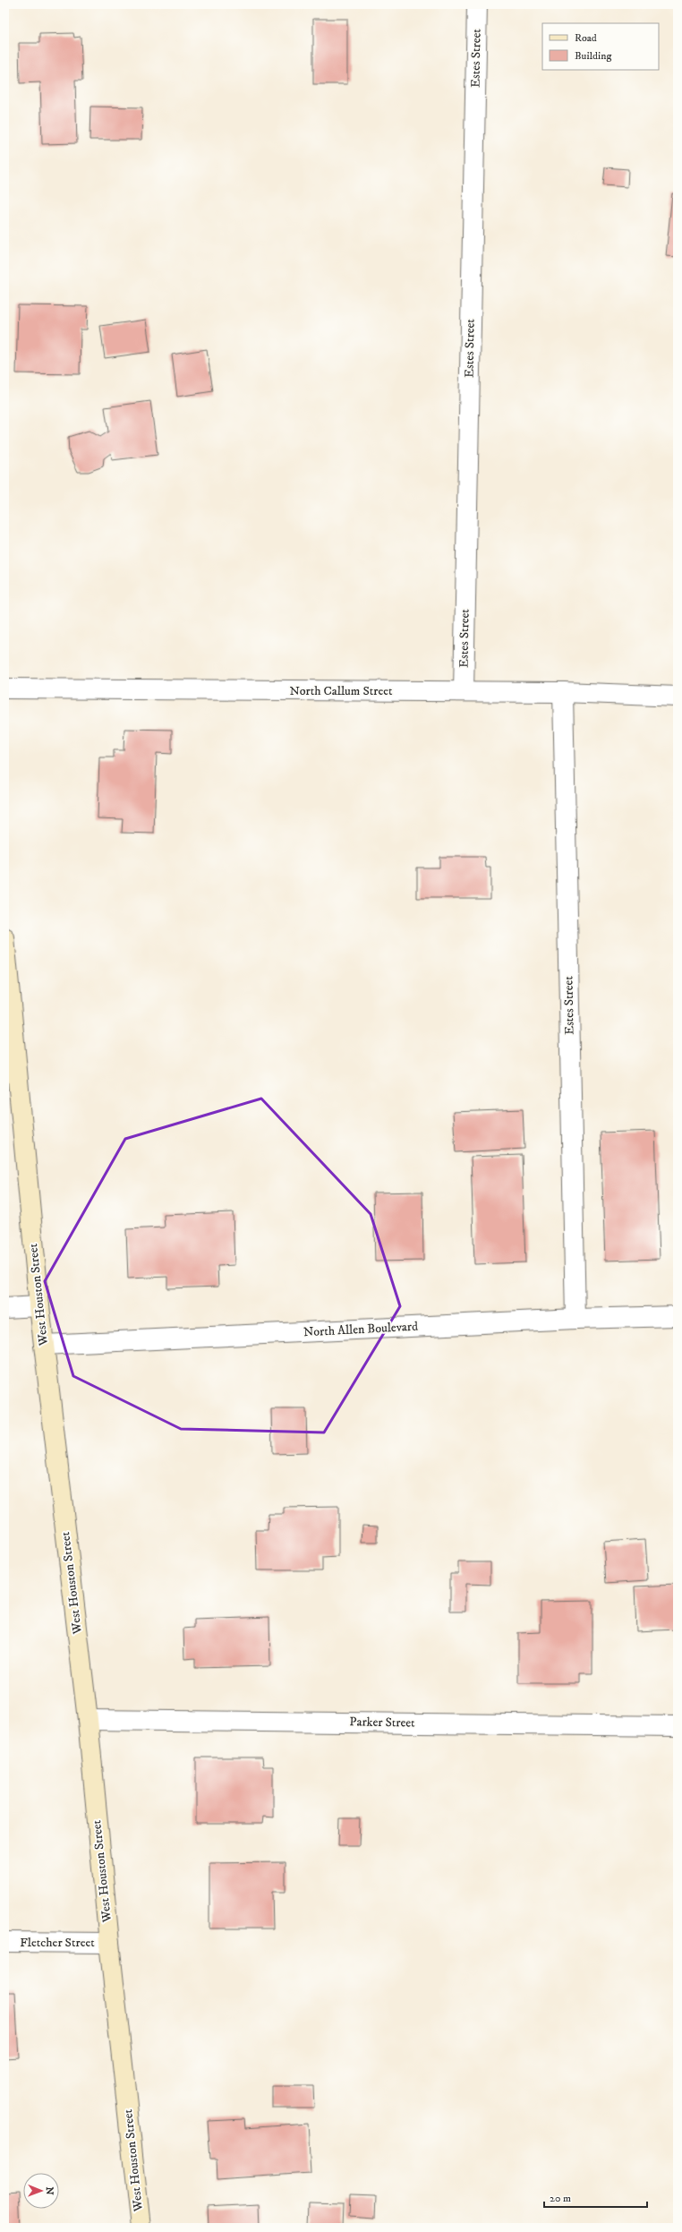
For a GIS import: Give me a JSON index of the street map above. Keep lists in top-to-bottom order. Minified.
{"streets":{"main road":["West Houston Street"],"street":["Estes Street","North Callum Street","North Allen Boulevard","Parker Street","Fletcher Street"]},"crossings":[["Estes Street","North Callum Street"],["Estes Street","North Allen Boulevard"],["West Houston Street","North Allen Boulevard"],["West Houston Street","Parker Street"],["West Houston Street","Fletcher Street"]],"legend":["Road","Building"],"scale_bar":"20 m","north":"right"}
